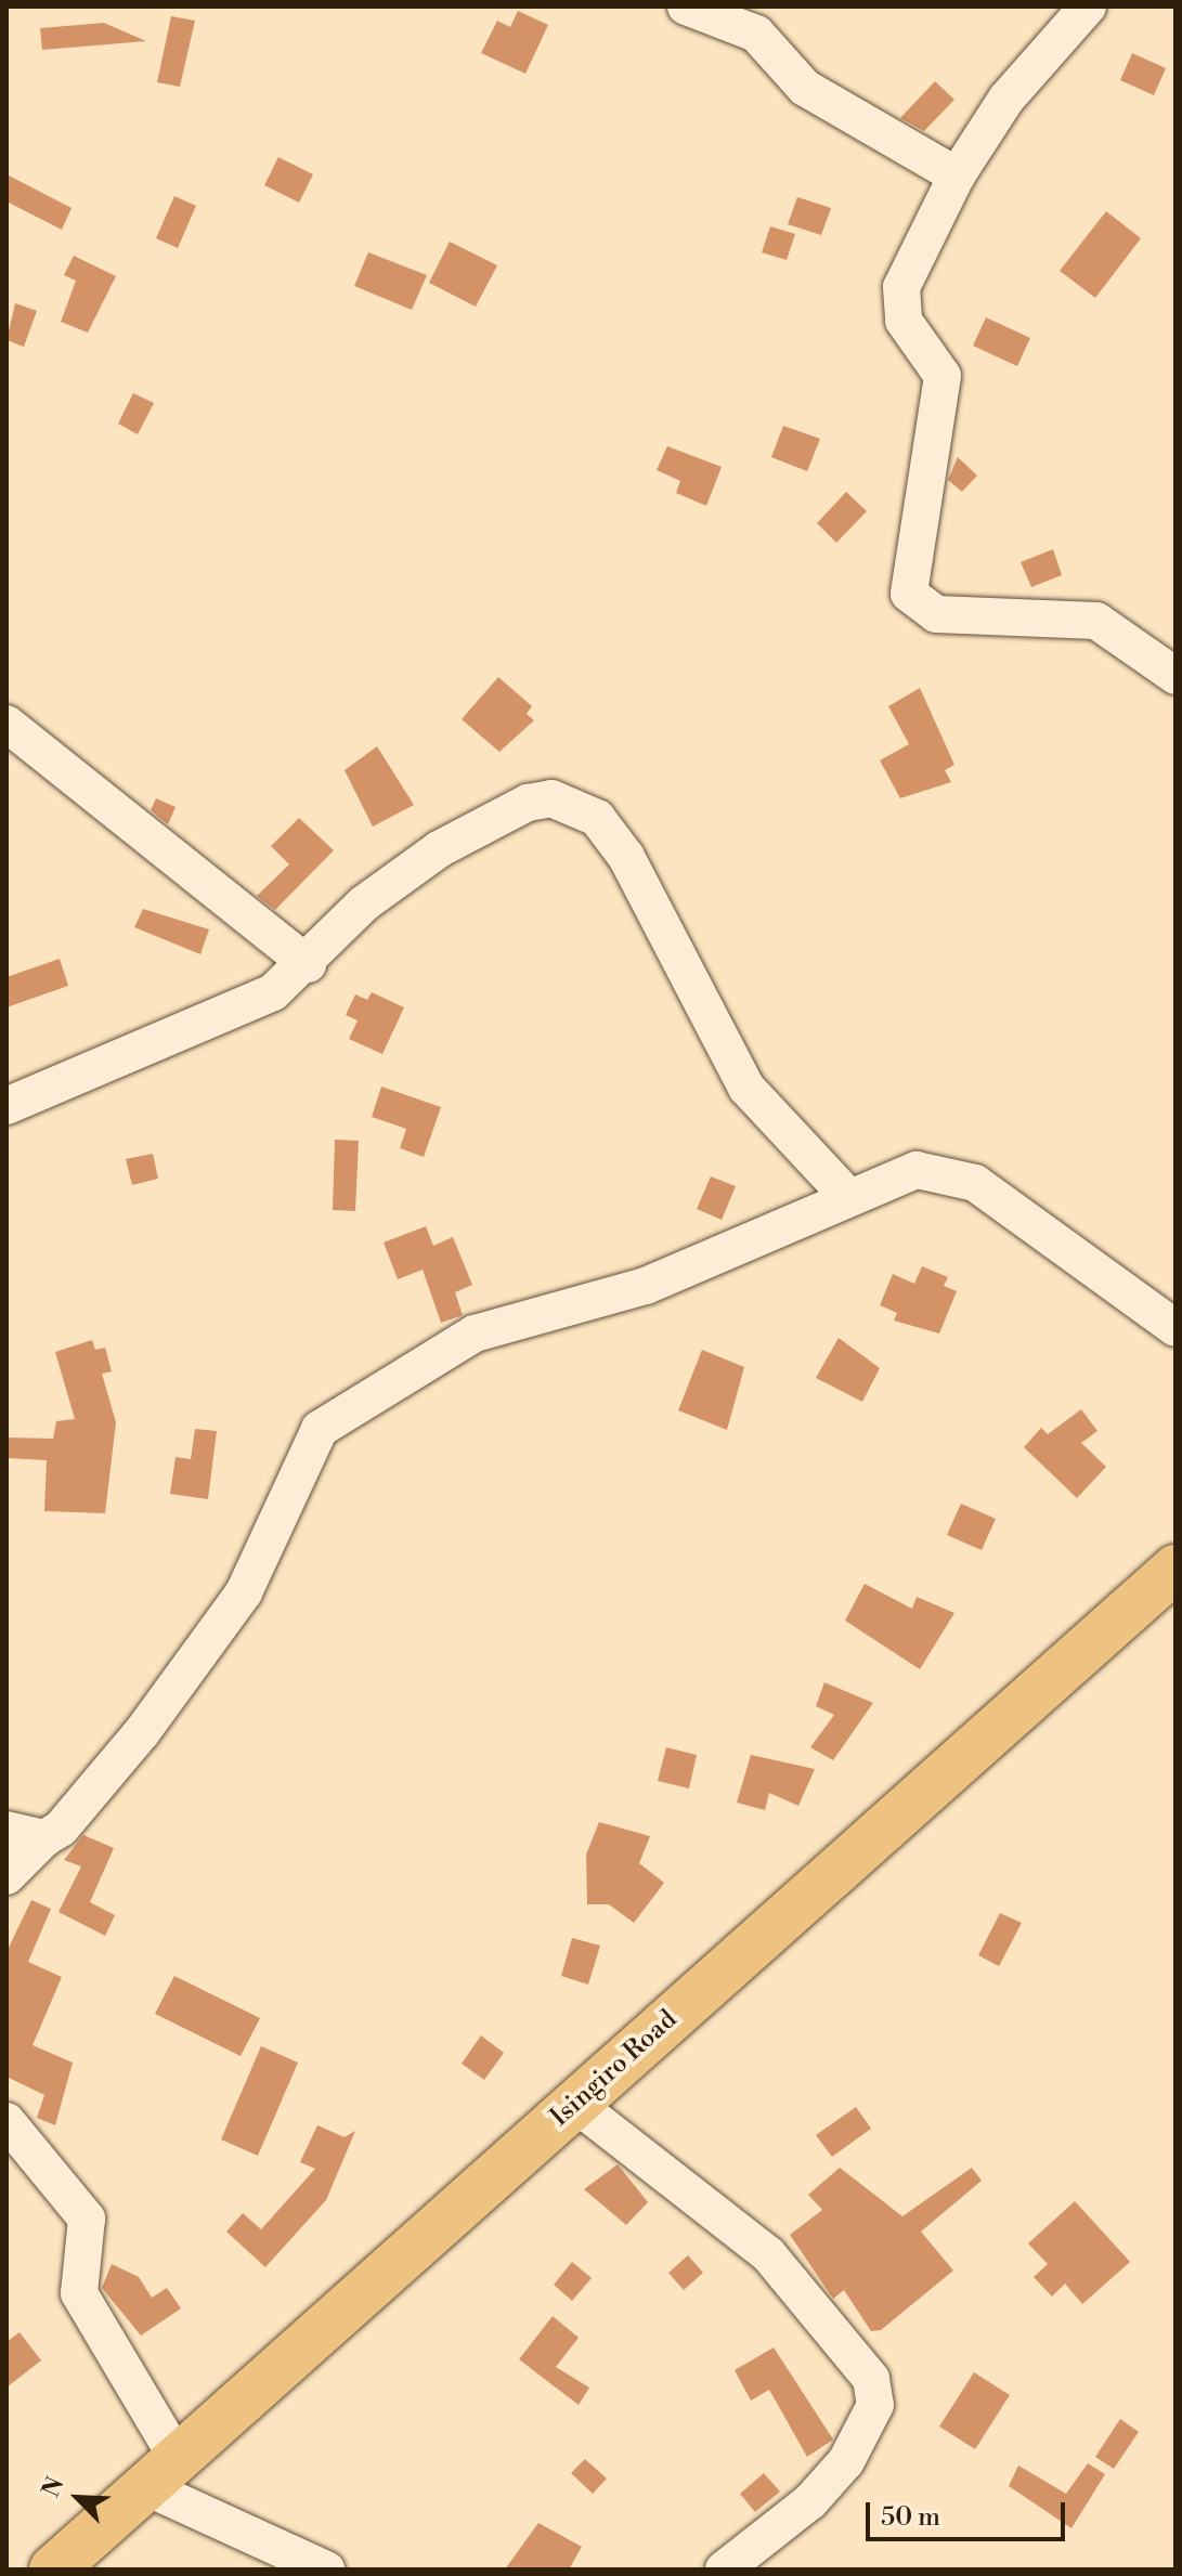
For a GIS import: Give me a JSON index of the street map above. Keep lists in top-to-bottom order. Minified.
{"streets":{"main road":["Isingiro Road"]},"scale_bar":"50 m","north":"top left"}
